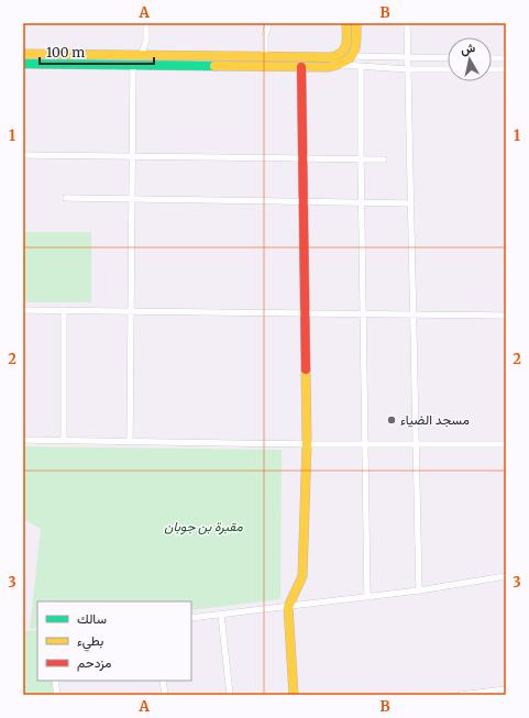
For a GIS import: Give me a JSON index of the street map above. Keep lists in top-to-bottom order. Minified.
{"parks":["مقبرة بن جوبان"],"places":["مسجد الضياء"],"legend":["سالك","بطيء","مزدحم"],"scale_bar":"100 m","north":"top","grid":{"columns":["A","B"],"rows":["1","2","3"]}}
